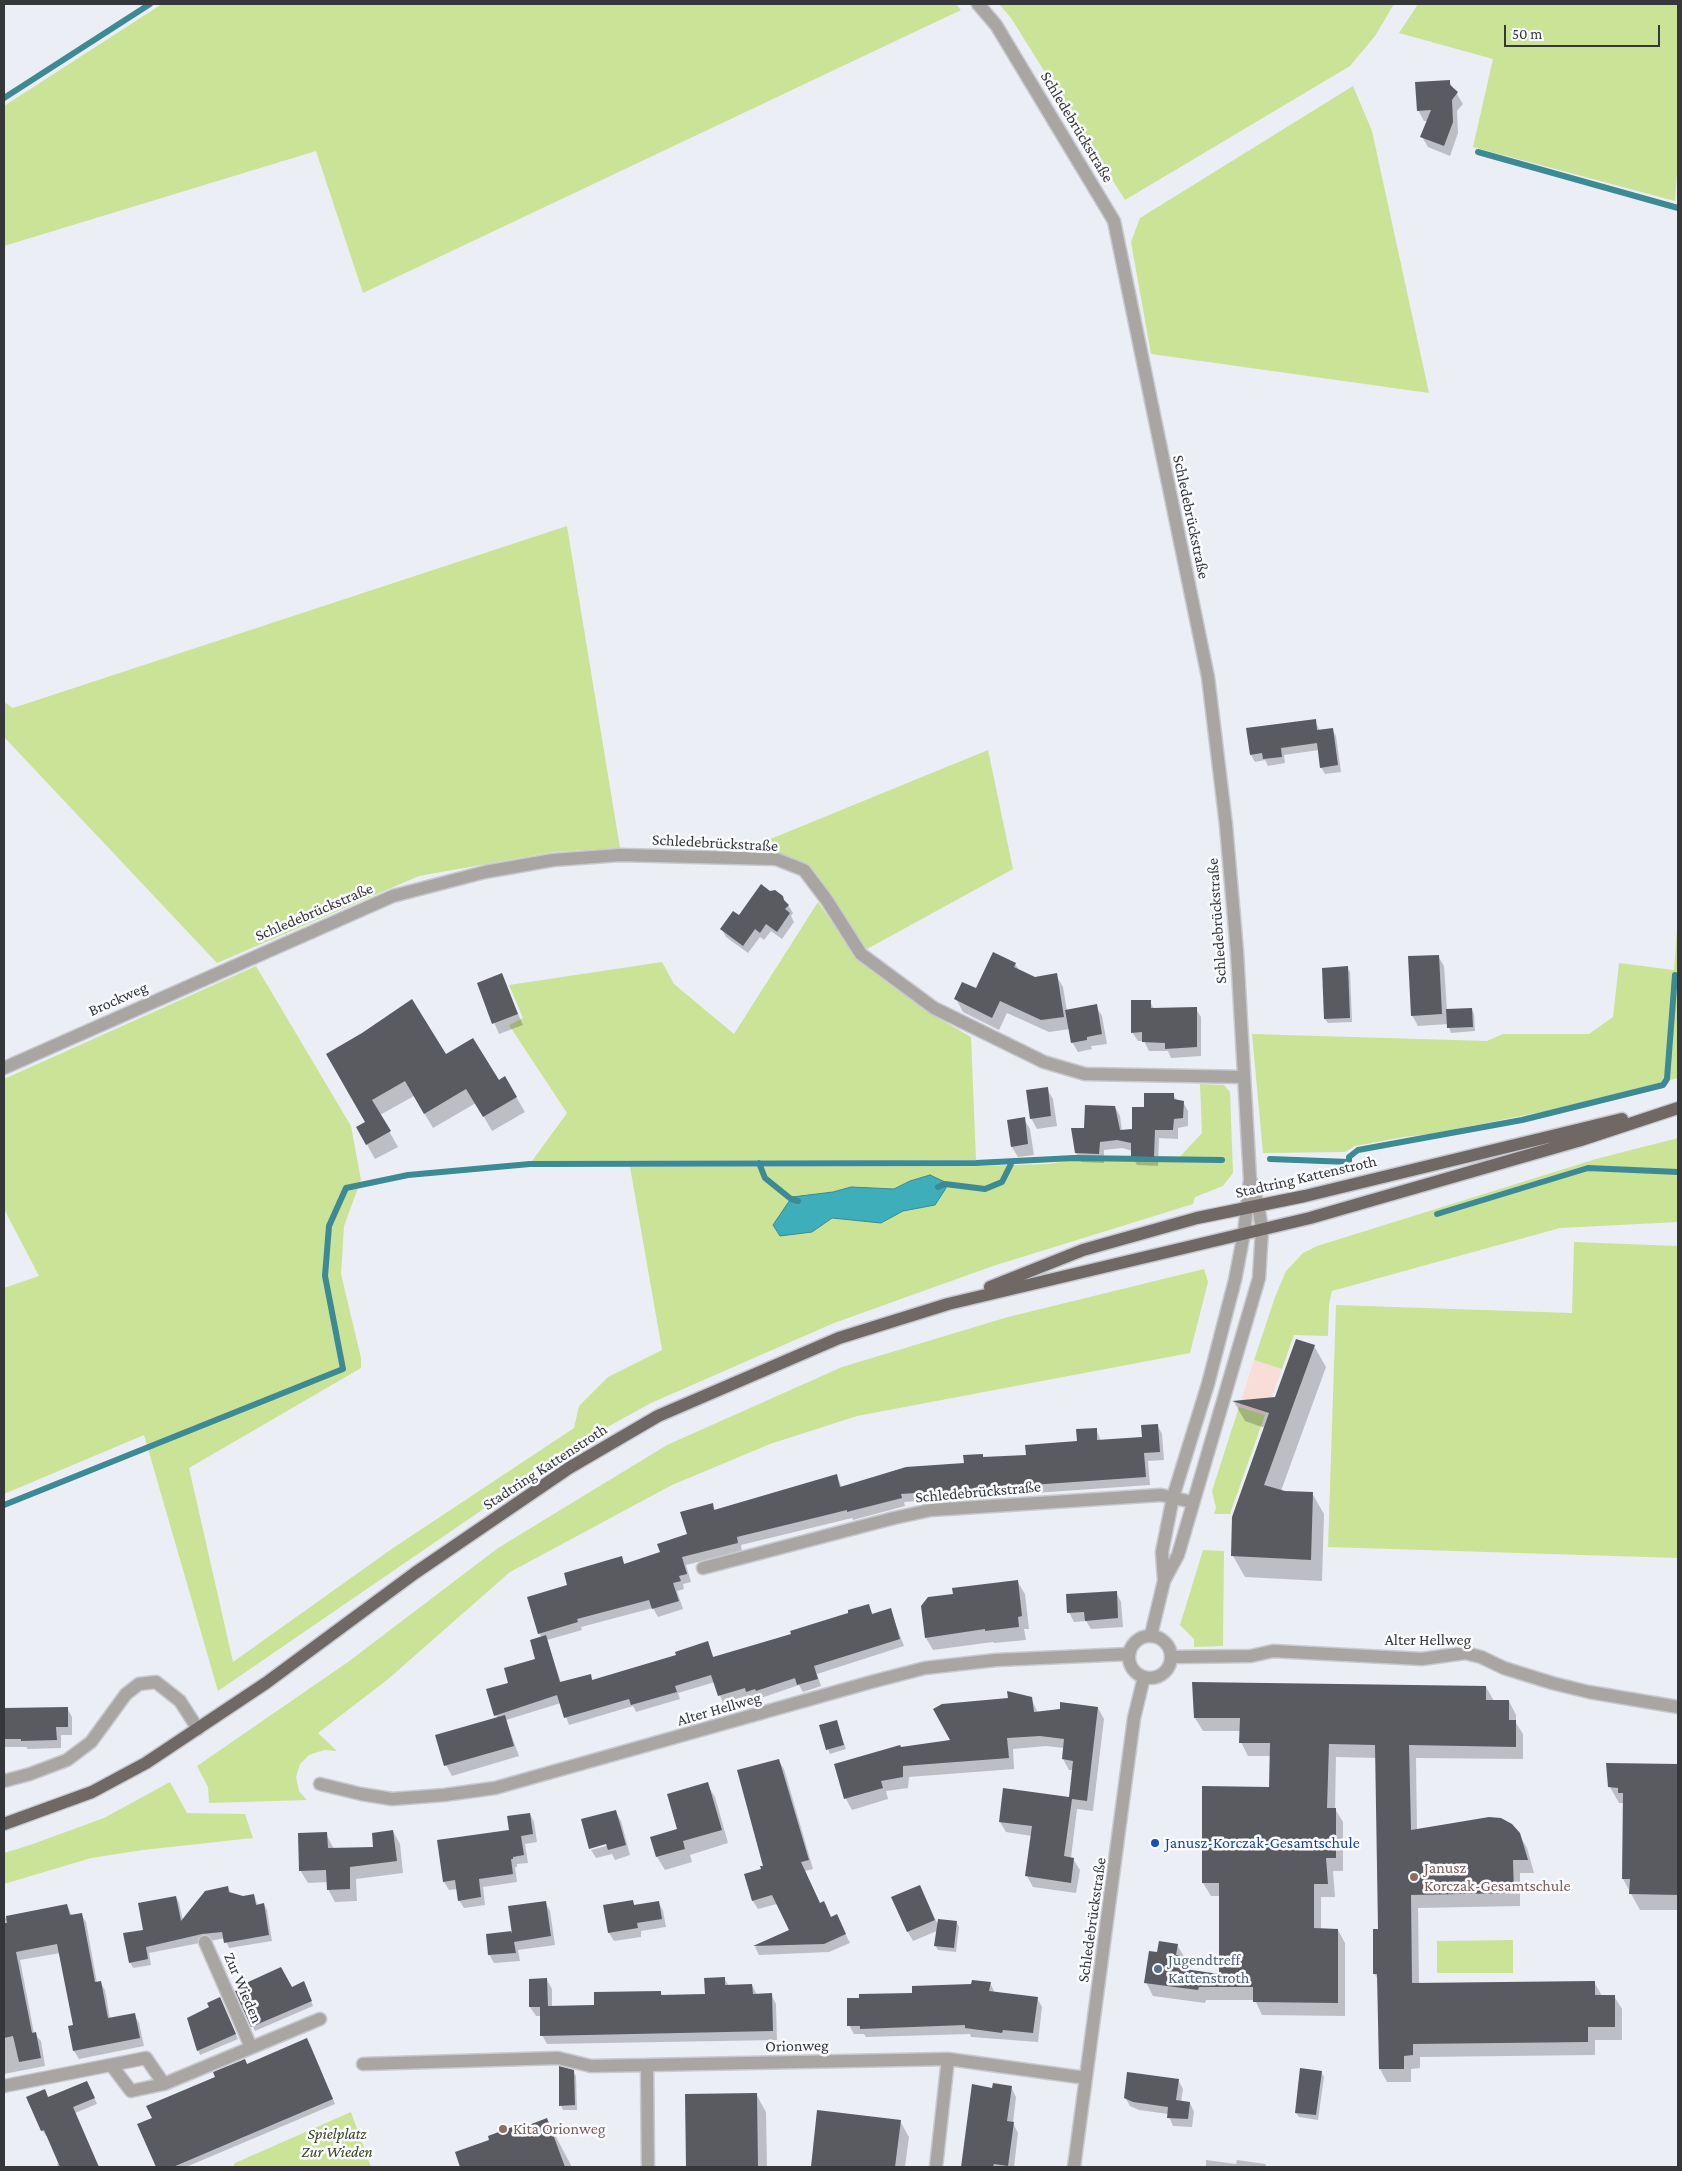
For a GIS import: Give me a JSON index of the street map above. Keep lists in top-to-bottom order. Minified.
{"streets":{"main road":["Stadtring Kattenstroth"],"street":["Schledebrückstraße","Brockweg","Alter Hellweg","Zur Wieden","Orionweg"]},"crossings":[["Schledebrückstraße","Brockweg"],["Schledebrückstraße","Stadtring Kattenstroth"],["Schledebrückstraße","Alter Hellweg"],["Schledebrückstraße","Orionweg"]],"parks":["Spielplatz Zur Wieden"],"places":["Janusz-Korczak-Gesamtschule","Janusz Korczak-Gesamtschule","Jugendtreff Kattenstroth","Kita Orionweg"],"scale_bar":"50 m"}
